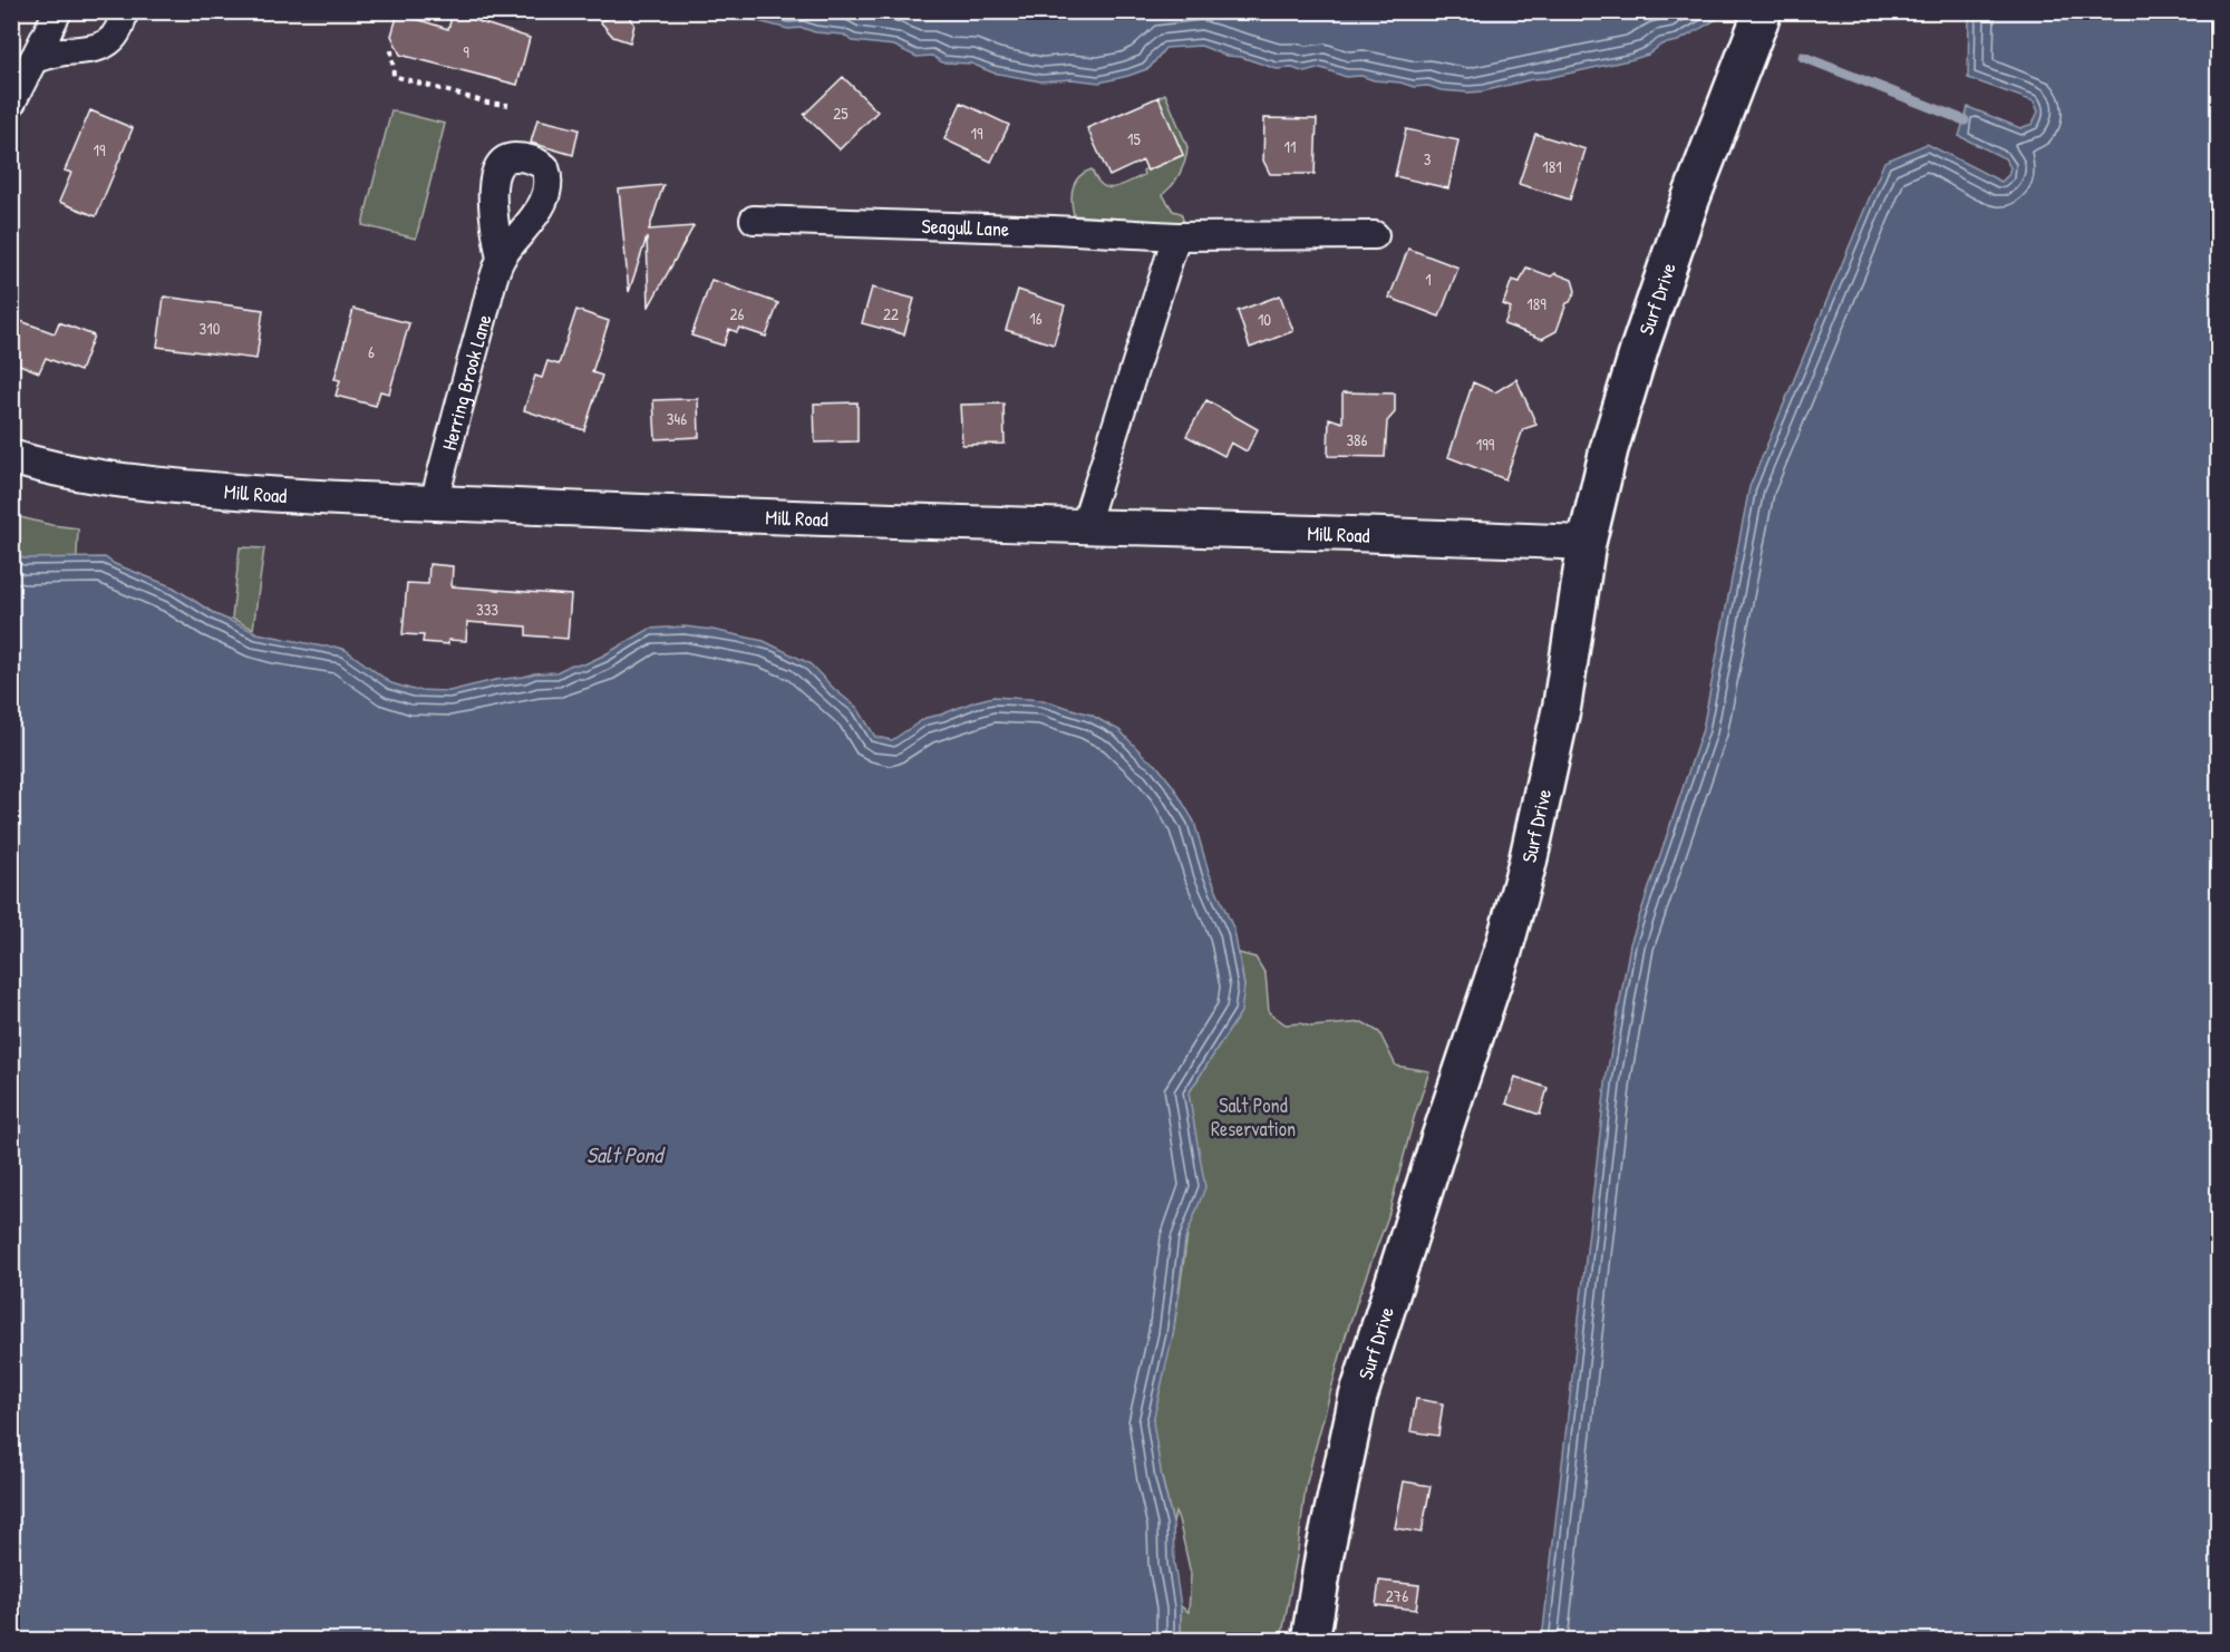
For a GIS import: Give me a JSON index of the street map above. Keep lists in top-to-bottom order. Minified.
{"streets":{"main road":["Surf Drive"],"street":["Seagull Lane","Herring Brook Lane","Mill Road"]},"crossings":[["Surf Drive","Mill Road"],["Herring Brook Lane","Mill Road"]],"water":["Salt Pond"],"parks":["Salt Pond Reservation"],"house_numbers":["9","25","19","15","11","19","3","181","1","189","26","22","16","10","310","6","346","386","199","333","276"]}
